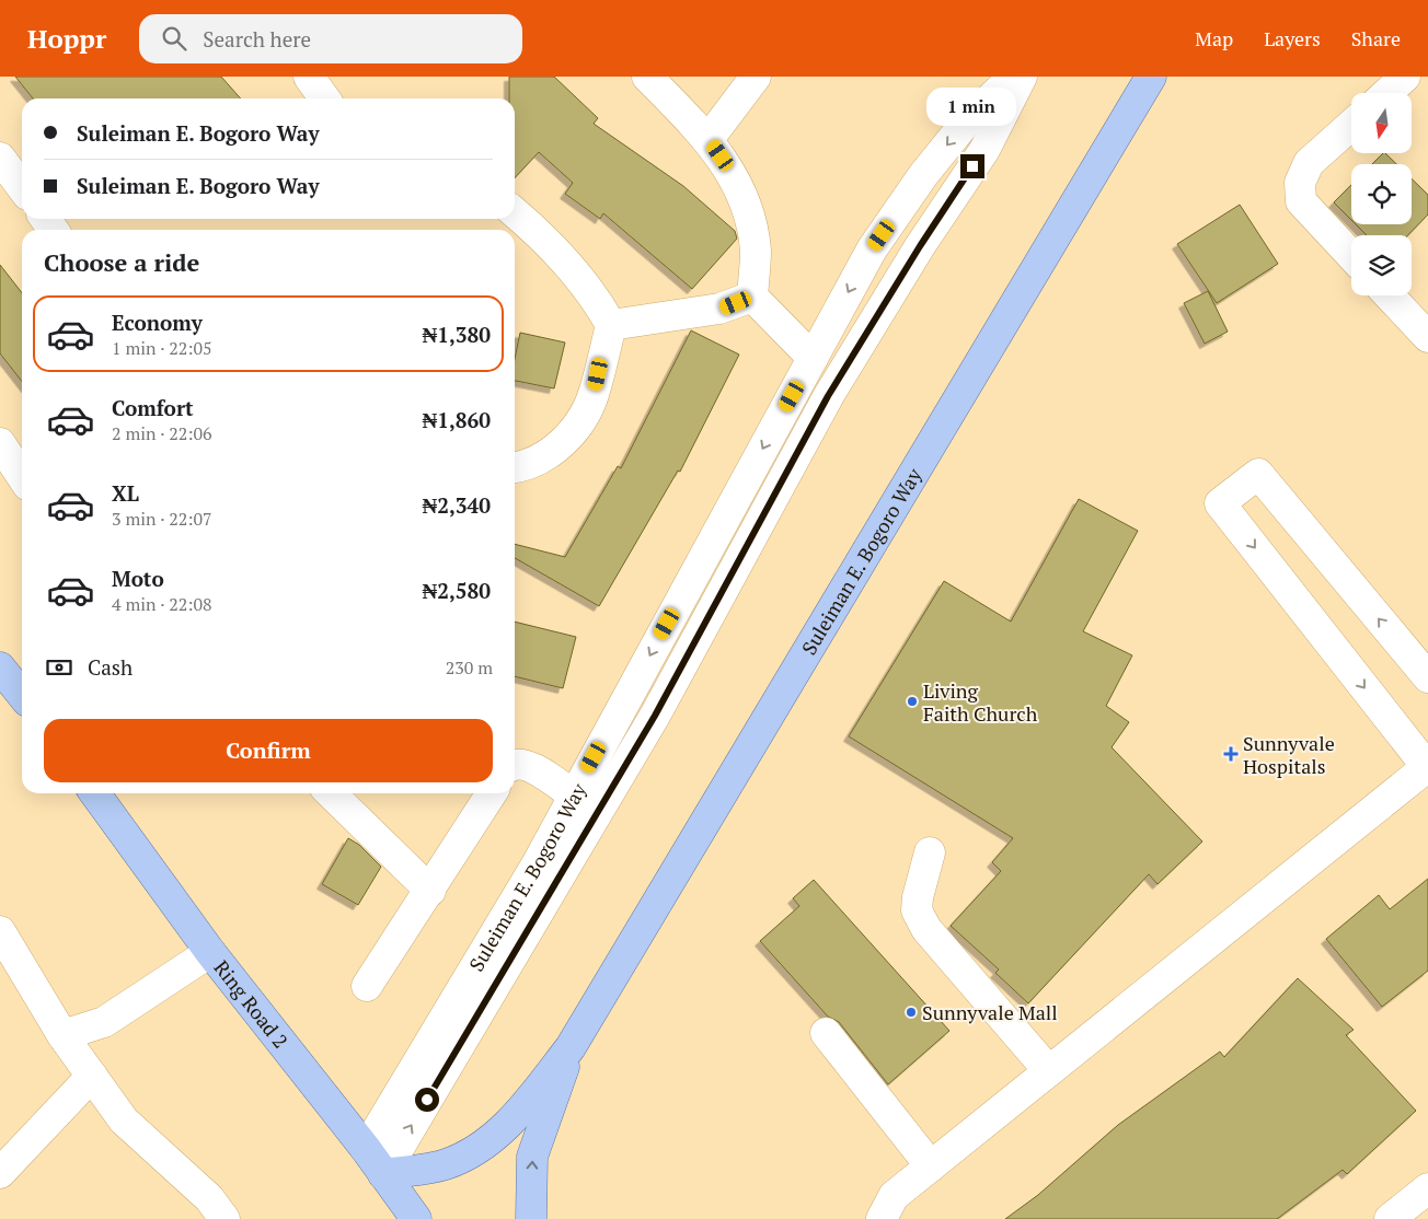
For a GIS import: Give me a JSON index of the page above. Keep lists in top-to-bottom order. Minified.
{"streets":{"main road":["Suleiman E. Bogoro Way","Ring Road 2"]},"crossings":[["Suleiman E. Bogoro Way","Ring Road 2"]],"places":{"other":["Living Faith Church","Sunnyvale Mall"],"health":["Sunnyvale Hospitals"]},"north":"bottom","page":{"header":"Hoppr","search":"Search here","nav":["Map","Layers","Share"],"bubble":"1 min","banner":["Suleiman E. Bogoro Way","Suleiman E. Bogoro Way"],"heading":"Choose a ride","list":[{"name":"Economy","note":"1 min · 22:05","value":"₦1,380"},{"name":"Comfort","note":"2 min · 22:06","value":"₦1,860"},{"name":"XL","note":"3 min · 22:07","value":"₦2,340"},{"name":"Moto","note":"4 min · 22:08","value":"₦2,580"}],"pay":["Cash","230 m"],"buttons":"Confirm"}}
